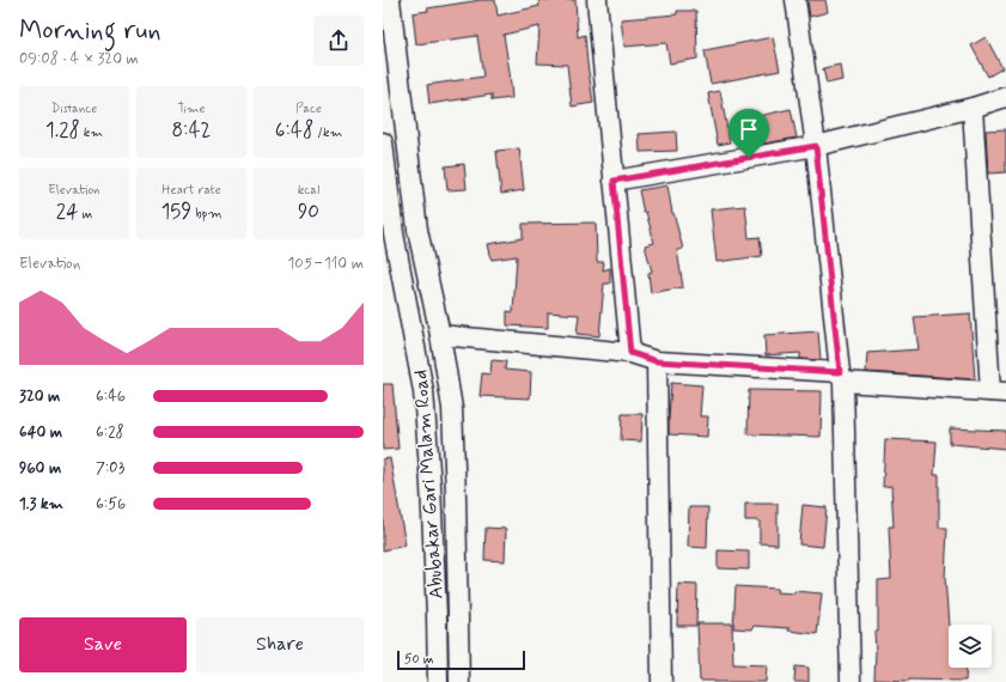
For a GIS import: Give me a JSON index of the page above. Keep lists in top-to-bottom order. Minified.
{"streets":{"street":["Abubakar Gari Malam Road"]},"scale_bar":"50 m","page":{"heading":["Morning run","09:08 · 4 × 320 m"],"stats":[["Distance","1.28 km"],["Time","8:42"],["Pace","6:48 /km"],["Elevation","24 m"],["Heart rate","159 bpm"],["kcal","90"]],"chart":["Elevation","105–110 m"],"list":[{"name":"320 m","note":"6:46"},{"name":"640 m","note":"6:28"},{"name":"960 m","note":"7:03"},{"name":"1.3 km","note":"6:56"}],"buttons":["Save","Share"],"scale":"50 m"}}
